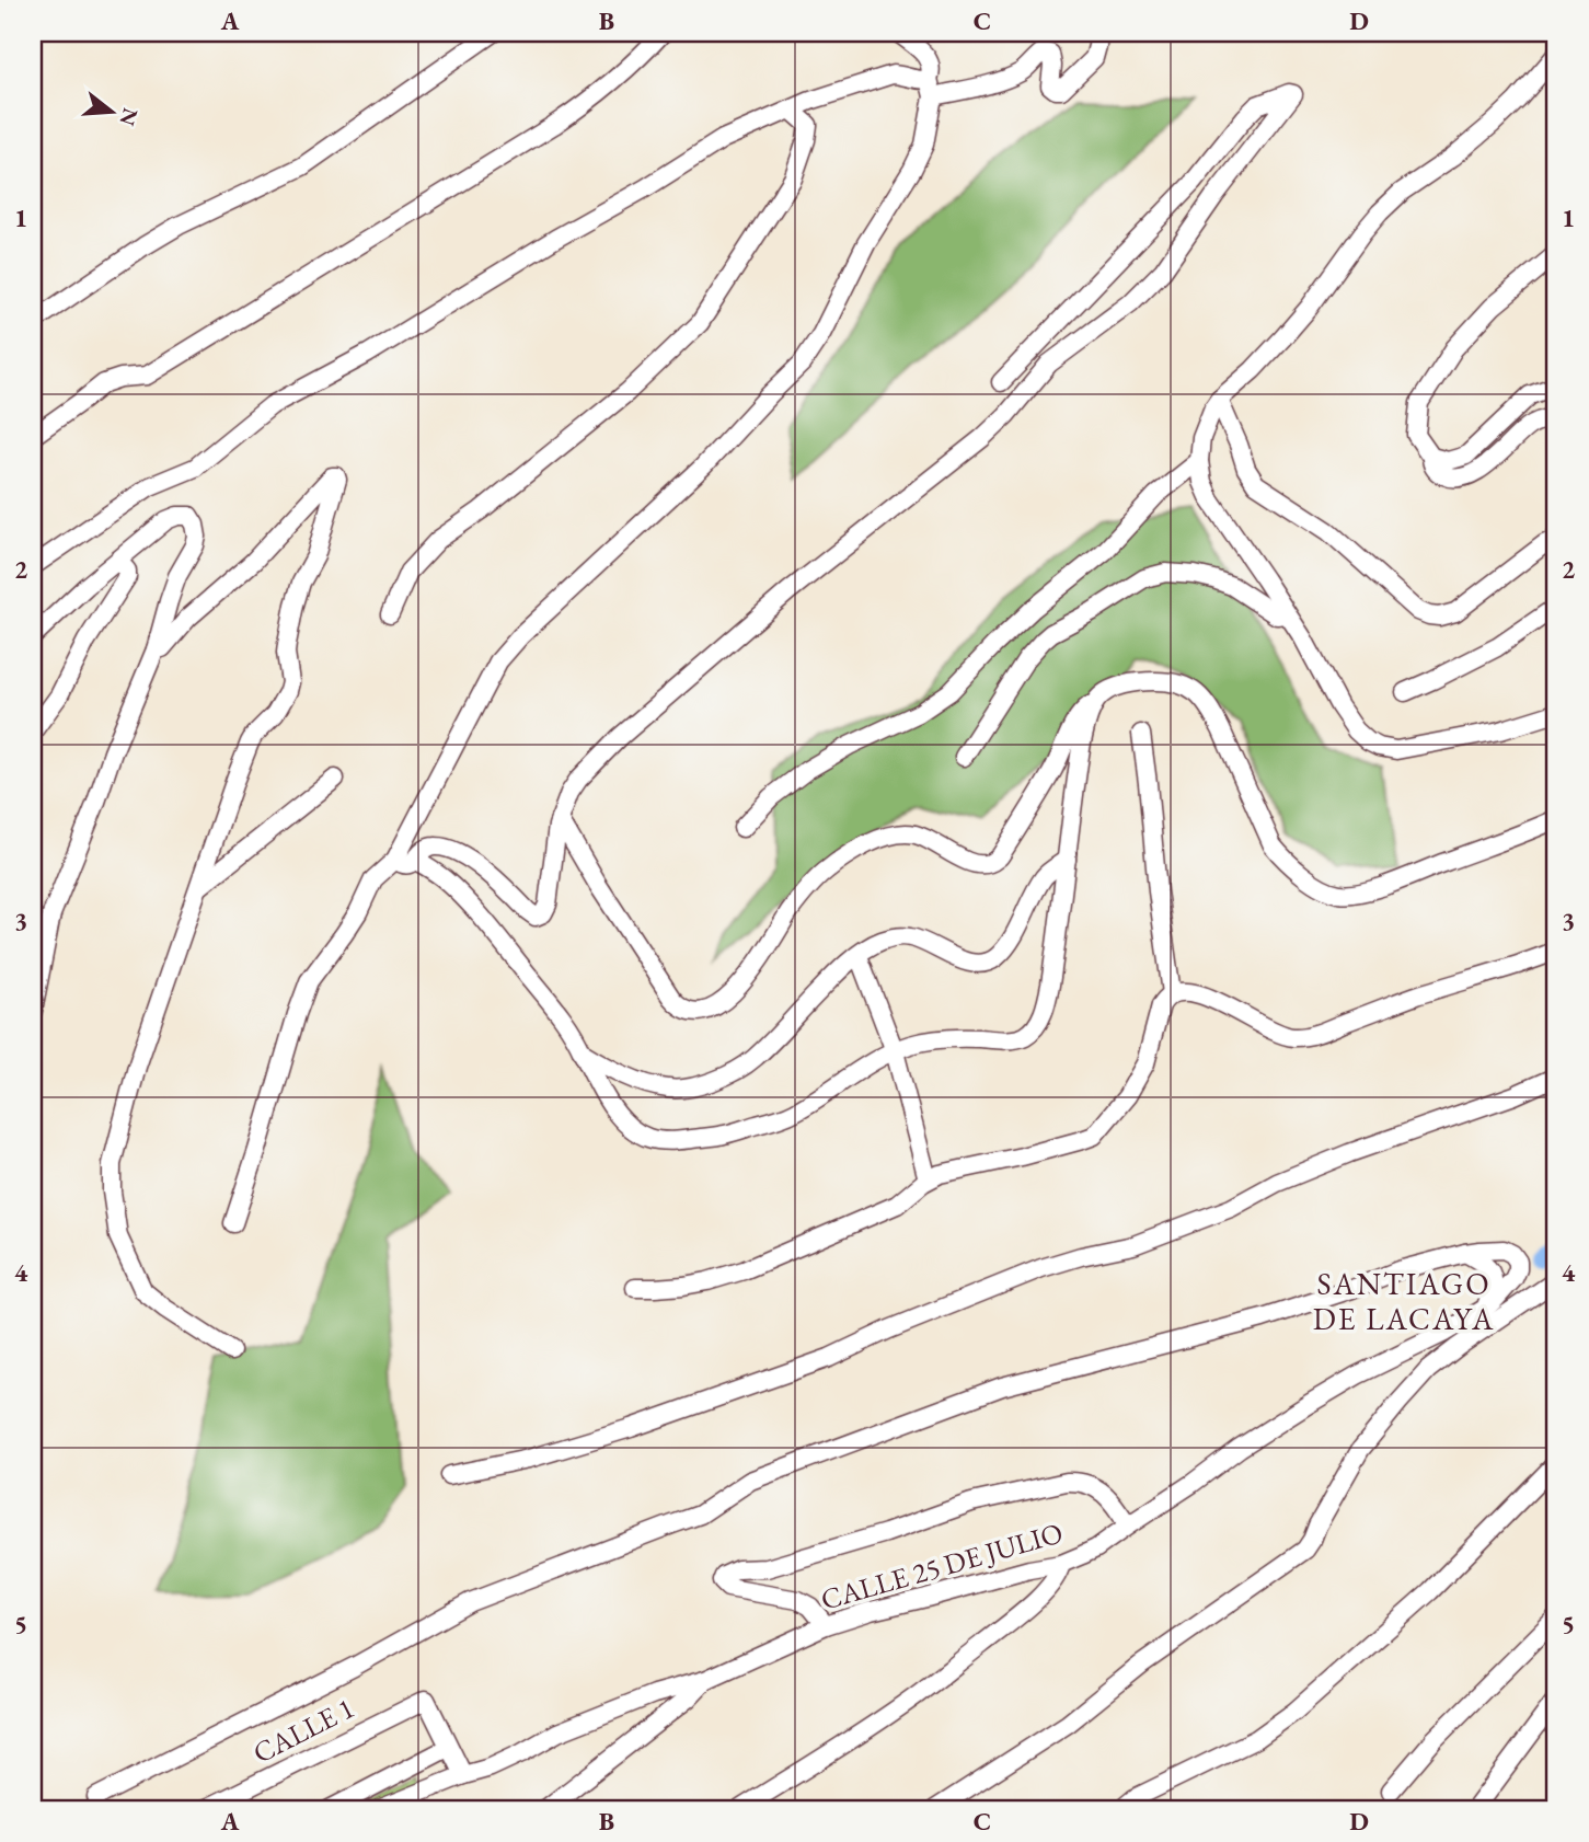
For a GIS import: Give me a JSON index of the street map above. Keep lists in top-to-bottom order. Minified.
{"streets":{"street":["CALLE 25 DE JULIO","CALLE 1"]},"districts":["SANTIAGO DE LACAYA"],"north":"right","grid":{"columns":["A","B","C","D"],"rows":["1","2","3","4","5"]}}
